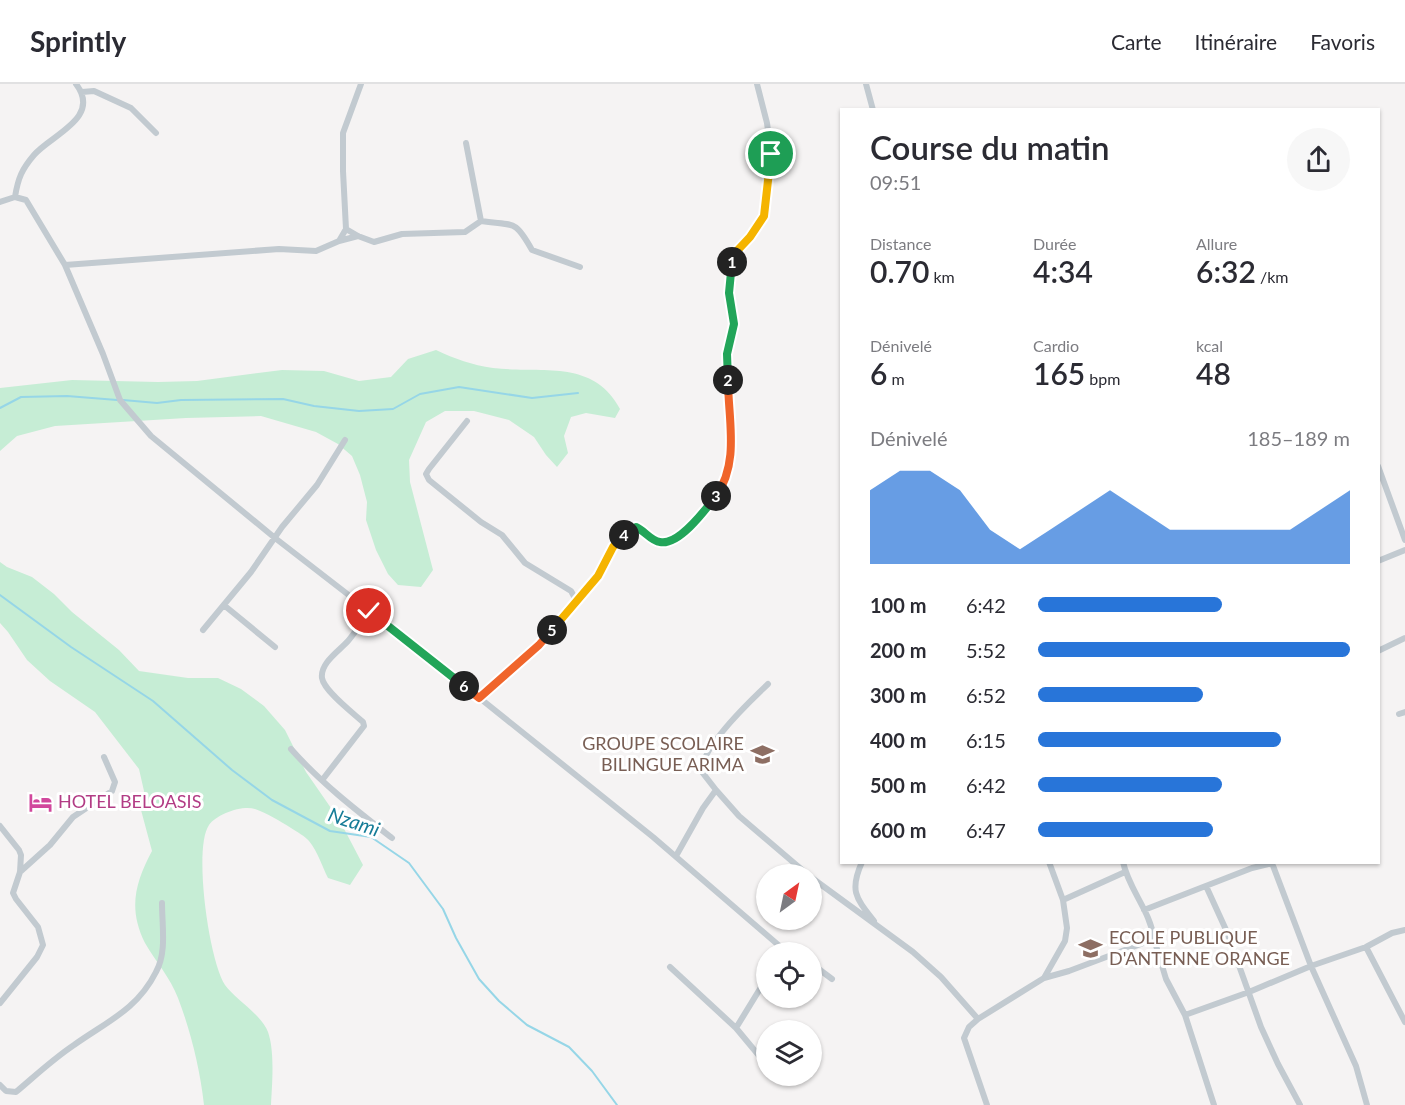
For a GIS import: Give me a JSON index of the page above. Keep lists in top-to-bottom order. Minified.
{"water":["Nzami"],"places":{"school or university":["GROUPE SCOLAIRE BILINGUE ARIMA","ECOLE PUBLIQUE D'ANTENNE ORANGE"],"hotel":["HOTEL BELOASIS"]},"north":"top right","page":{"header":"Sprintly","nav":["Carte","Itinéraire","Favoris"],"heading":["Course du matin","09:51"],"stats":[["Distance","0.70 km"],["Durée","4:34"],["Allure","6:32 /km"],["Dénivelé","6 m"],["Cardio","165 bpm"],["kcal","48"]],"pins":["1","2","3","4","5","6"],"chart":["Dénivelé","185–189 m"],"list":[{"name":"100 m","note":"6:42"},{"name":"200 m","note":"5:52"},{"name":"300 m","note":"6:52"},{"name":"400 m","note":"6:15"},{"name":"500 m","note":"6:42"},{"name":"600 m","note":"6:47"}]}}
